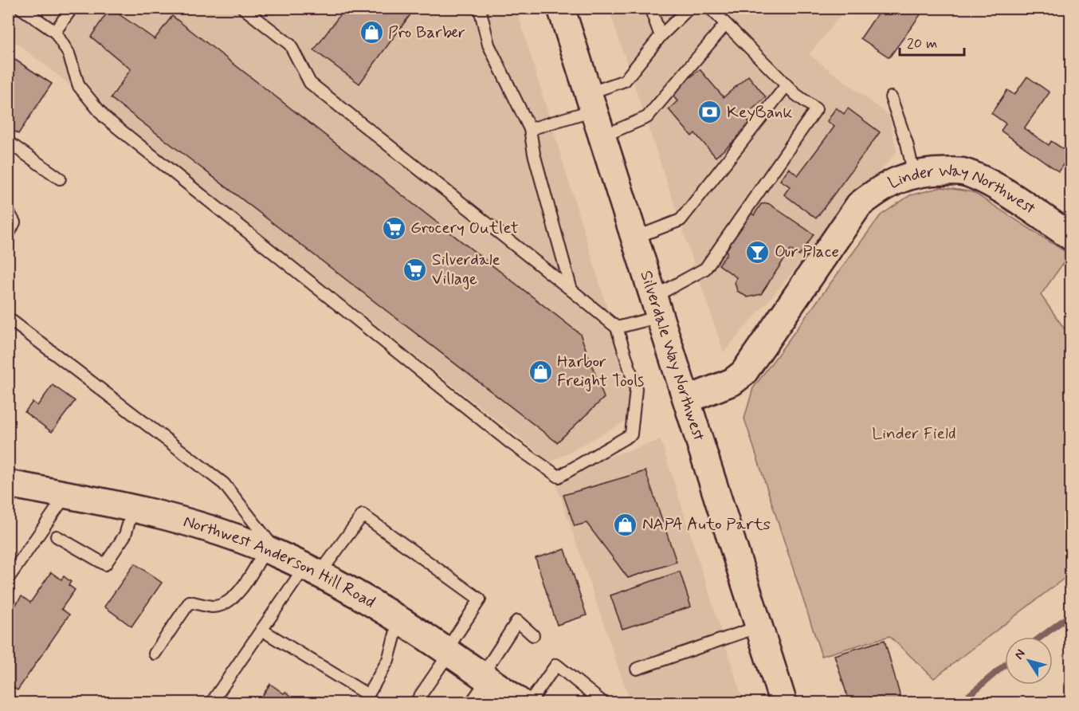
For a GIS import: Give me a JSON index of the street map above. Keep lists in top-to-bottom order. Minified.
{"streets":{"main road":["Linder Way Northwest","Silverdale Way Northwest","Northwest Anderson Hill Road"]},"crossings":[["Linder Way Northwest","Silverdale Way Northwest"]],"parks":["Linder Field"],"places":{"shop":["Pro Barber","Harbor Freight Tools","NAPA Auto Parts"],"bank":["KeyBank"],"supermarket":["Grocery Outlet","Silverdale Village"],"bar":["Our Place"]},"scale_bar":"20 m","north":"top left"}
